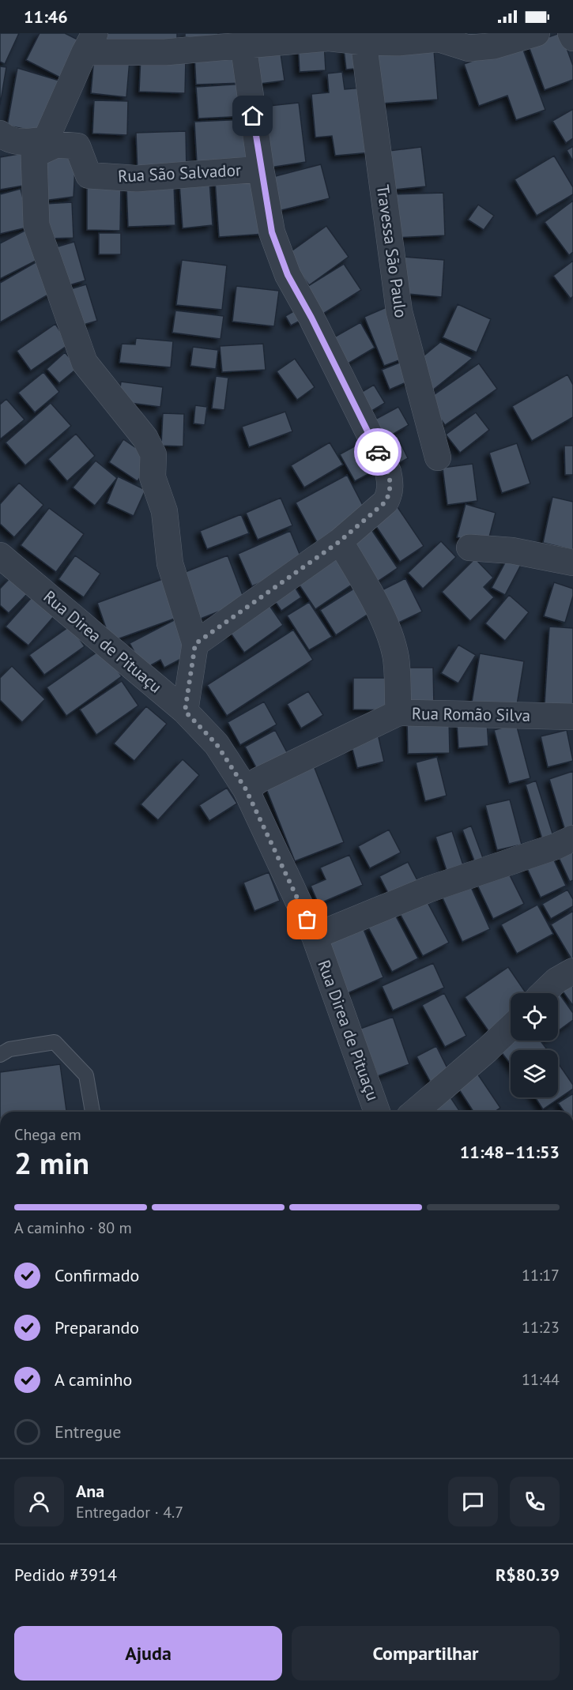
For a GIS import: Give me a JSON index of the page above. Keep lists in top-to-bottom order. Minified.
{"streets":{"street":["Rua São Salvador","Travessa São Paulo","Rua Direa de Pituaçu","Rua Romão Silva"]},"crossings":[["Rua Direa de Pituaçu","Rua Romão Silva"]],"page":{"status":"11:46","heading":["2 min","Chega em","11:48–11:53"],"panel":["Ana","Entregador · 4.7","Pedido #3914","R$80.39"],"bar":"A caminho · 80 m","list":[["Confirmado","11:17"],["Preparando","11:23"],["A caminho","11:44"],"Entregue"],"buttons":["Ajuda","Compartilhar"]}}
